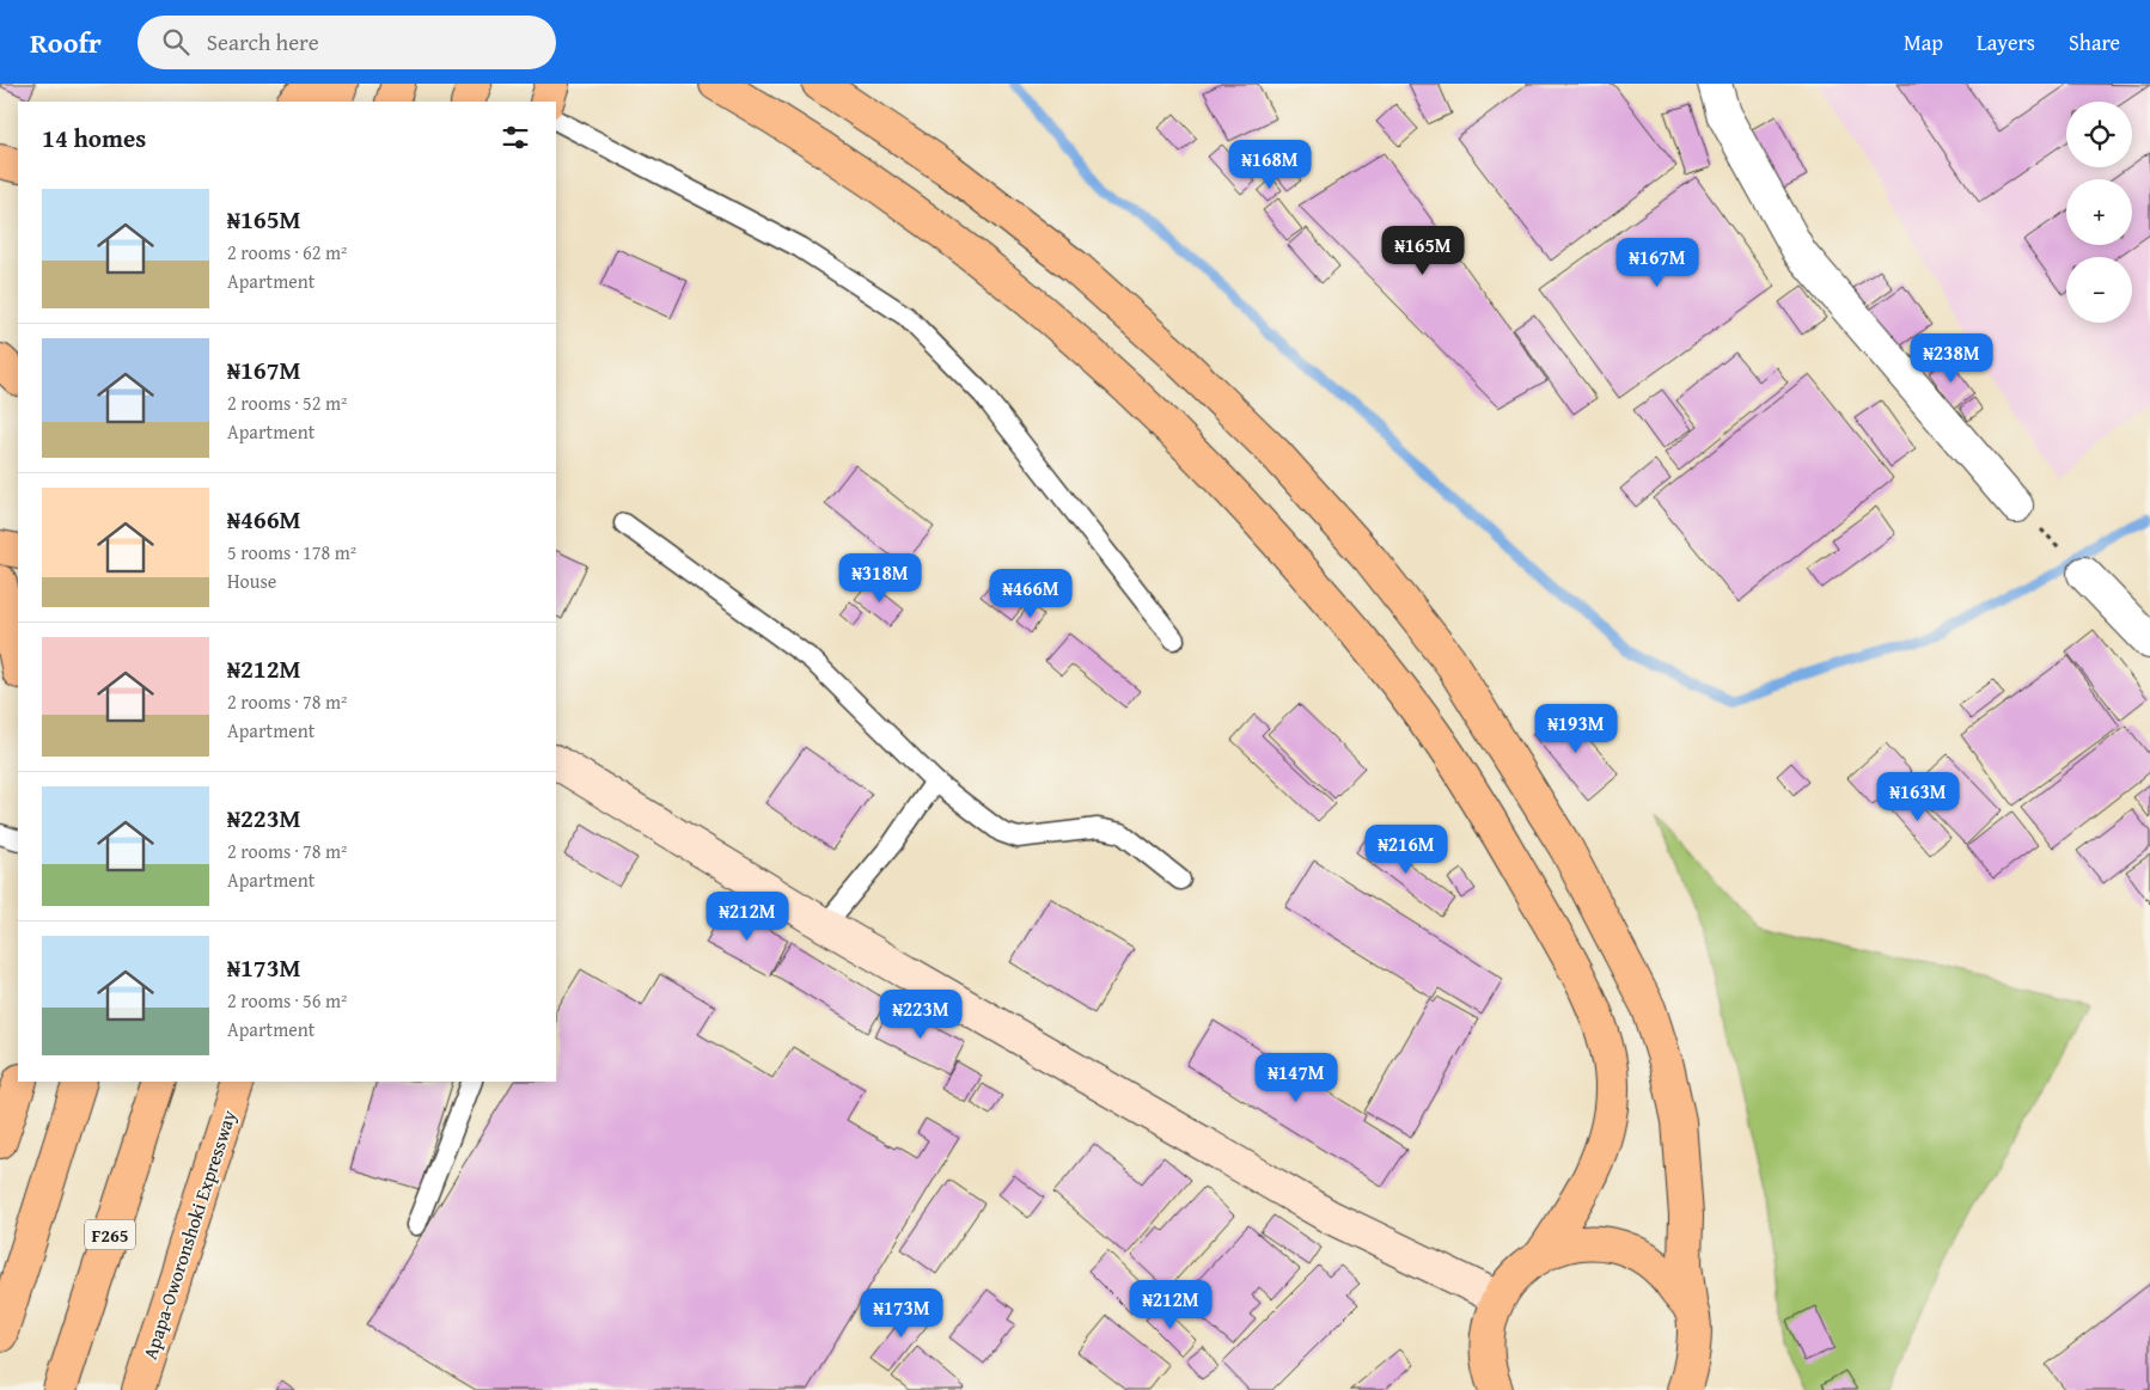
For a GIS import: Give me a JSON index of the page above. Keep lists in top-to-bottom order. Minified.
{"streets":{"main road":["F265","Apapa-Oworonshoki Expressway"]},"page":{"header":"Roofr","search":"Search here","nav":["Map","Layers","Share"],"map_buttons":["+","−"],"heading":"14 homes","price":["₦168M","₦165M","₦167M","₦238M","₦318M","₦466M","₦193M","₦163M","₦216M","₦212M","₦223M","₦147M","₦212M","₦173M"],"list":[{"name":"₦165M","note":"2 rooms · 62 m² · Apartment"},{"name":"₦167M","note":"2 rooms · 52 m² · Apartment"},{"name":"₦466M","note":"5 rooms · 178 m² · House"},{"name":"₦212M","note":"2 rooms · 78 m² · Apartment"},{"name":"₦223M","note":"2 rooms · 78 m² · Apartment"},{"name":"₦173M","note":"2 rooms · 56 m² · Apartment"}]}}
